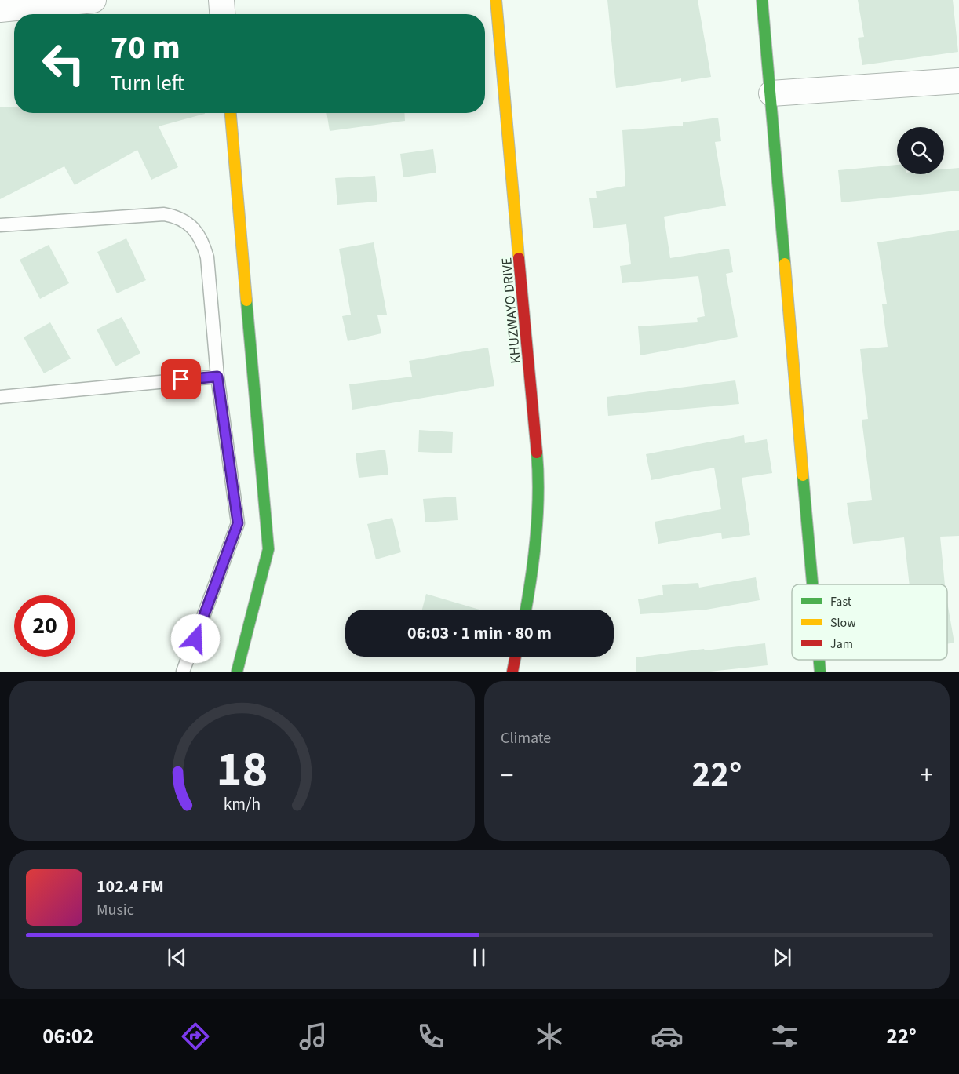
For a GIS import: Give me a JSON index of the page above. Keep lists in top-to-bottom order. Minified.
{"streets":{"street":["KHUZWAYO DRIVE"]},"legend":["Fast","Slow","Jam"],"page":{"turn":["70 m","Turn left"],"limit":"20","trip":"06:03 · 1 min · 80 m","tile":"Climate","heat":["−","22°","+"],"song":["102.4 FM","Music"],"tabs":["06:02","22°"],"gauge":["18","km/h"]}}
